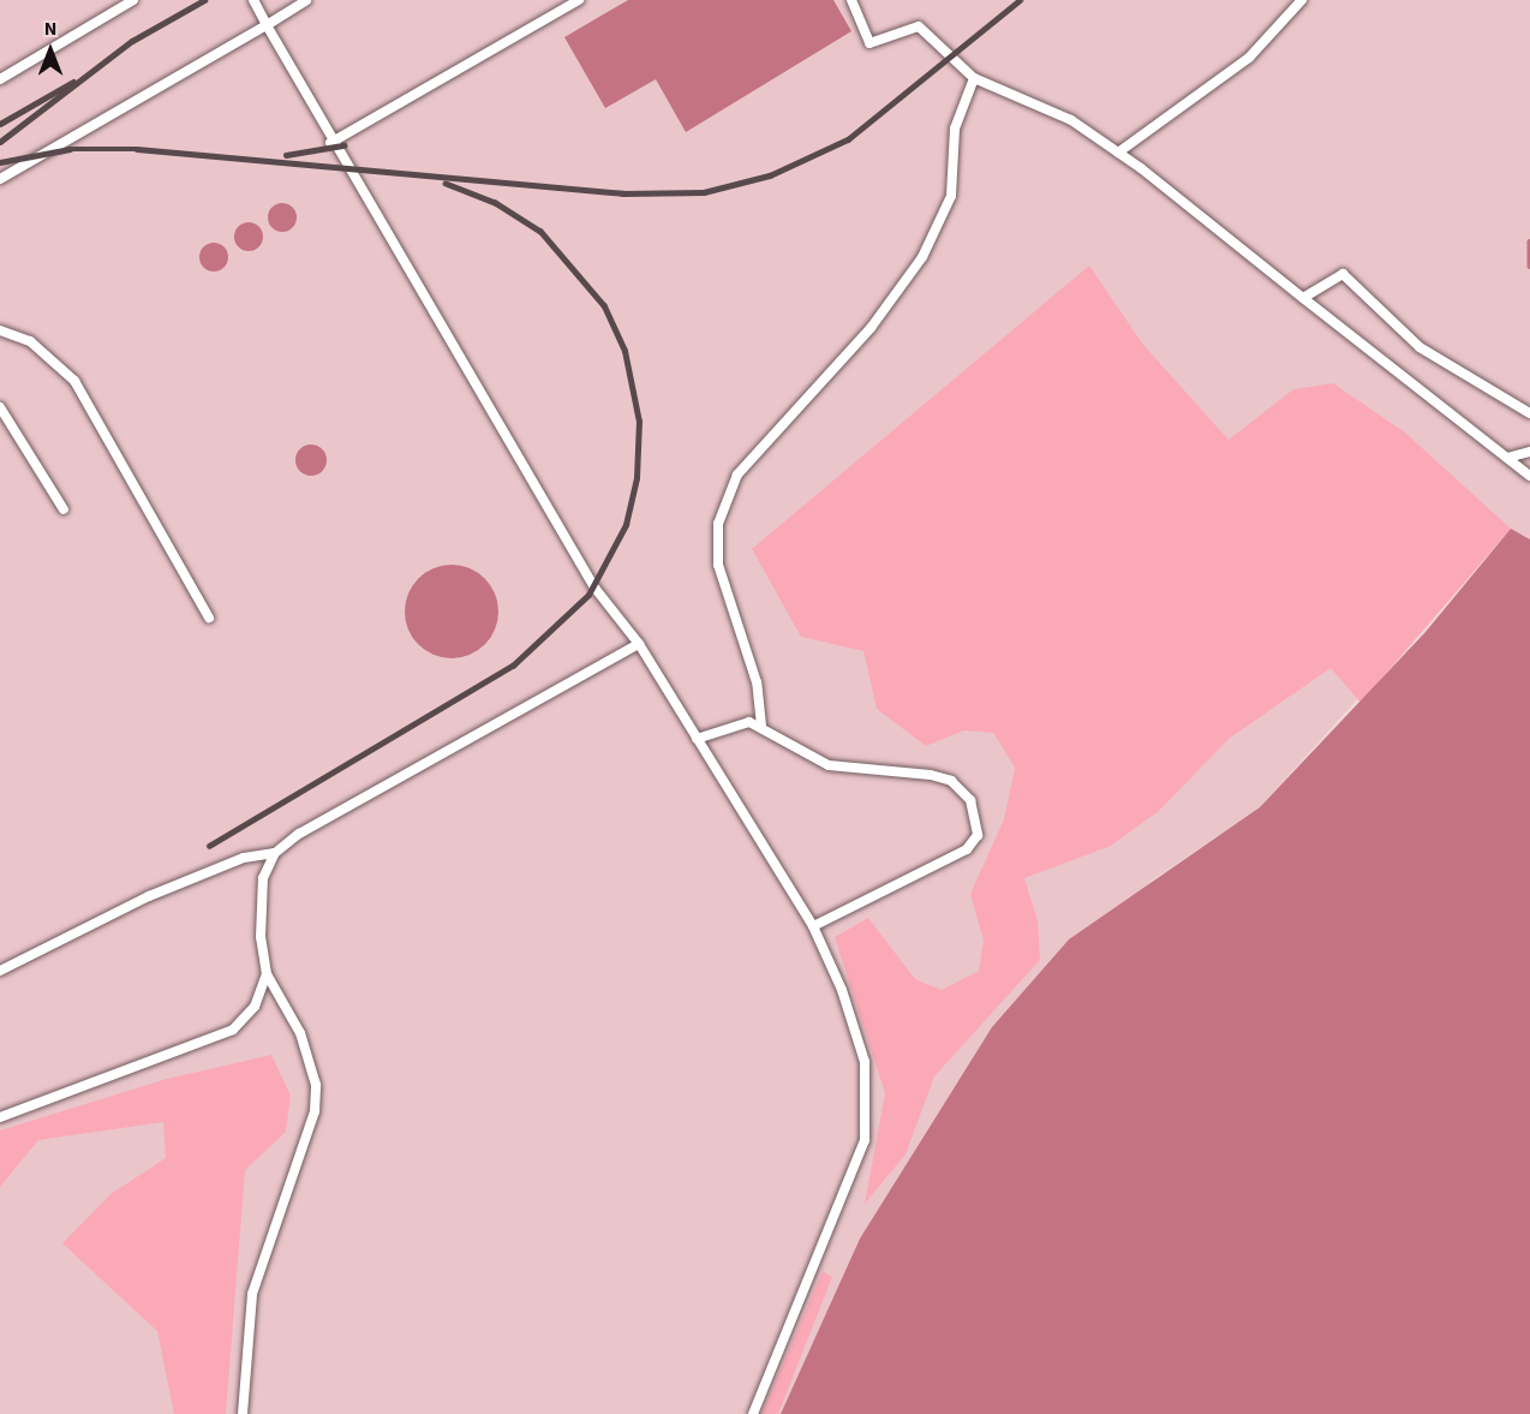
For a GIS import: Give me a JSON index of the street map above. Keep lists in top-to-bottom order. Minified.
{"north":"top"}
